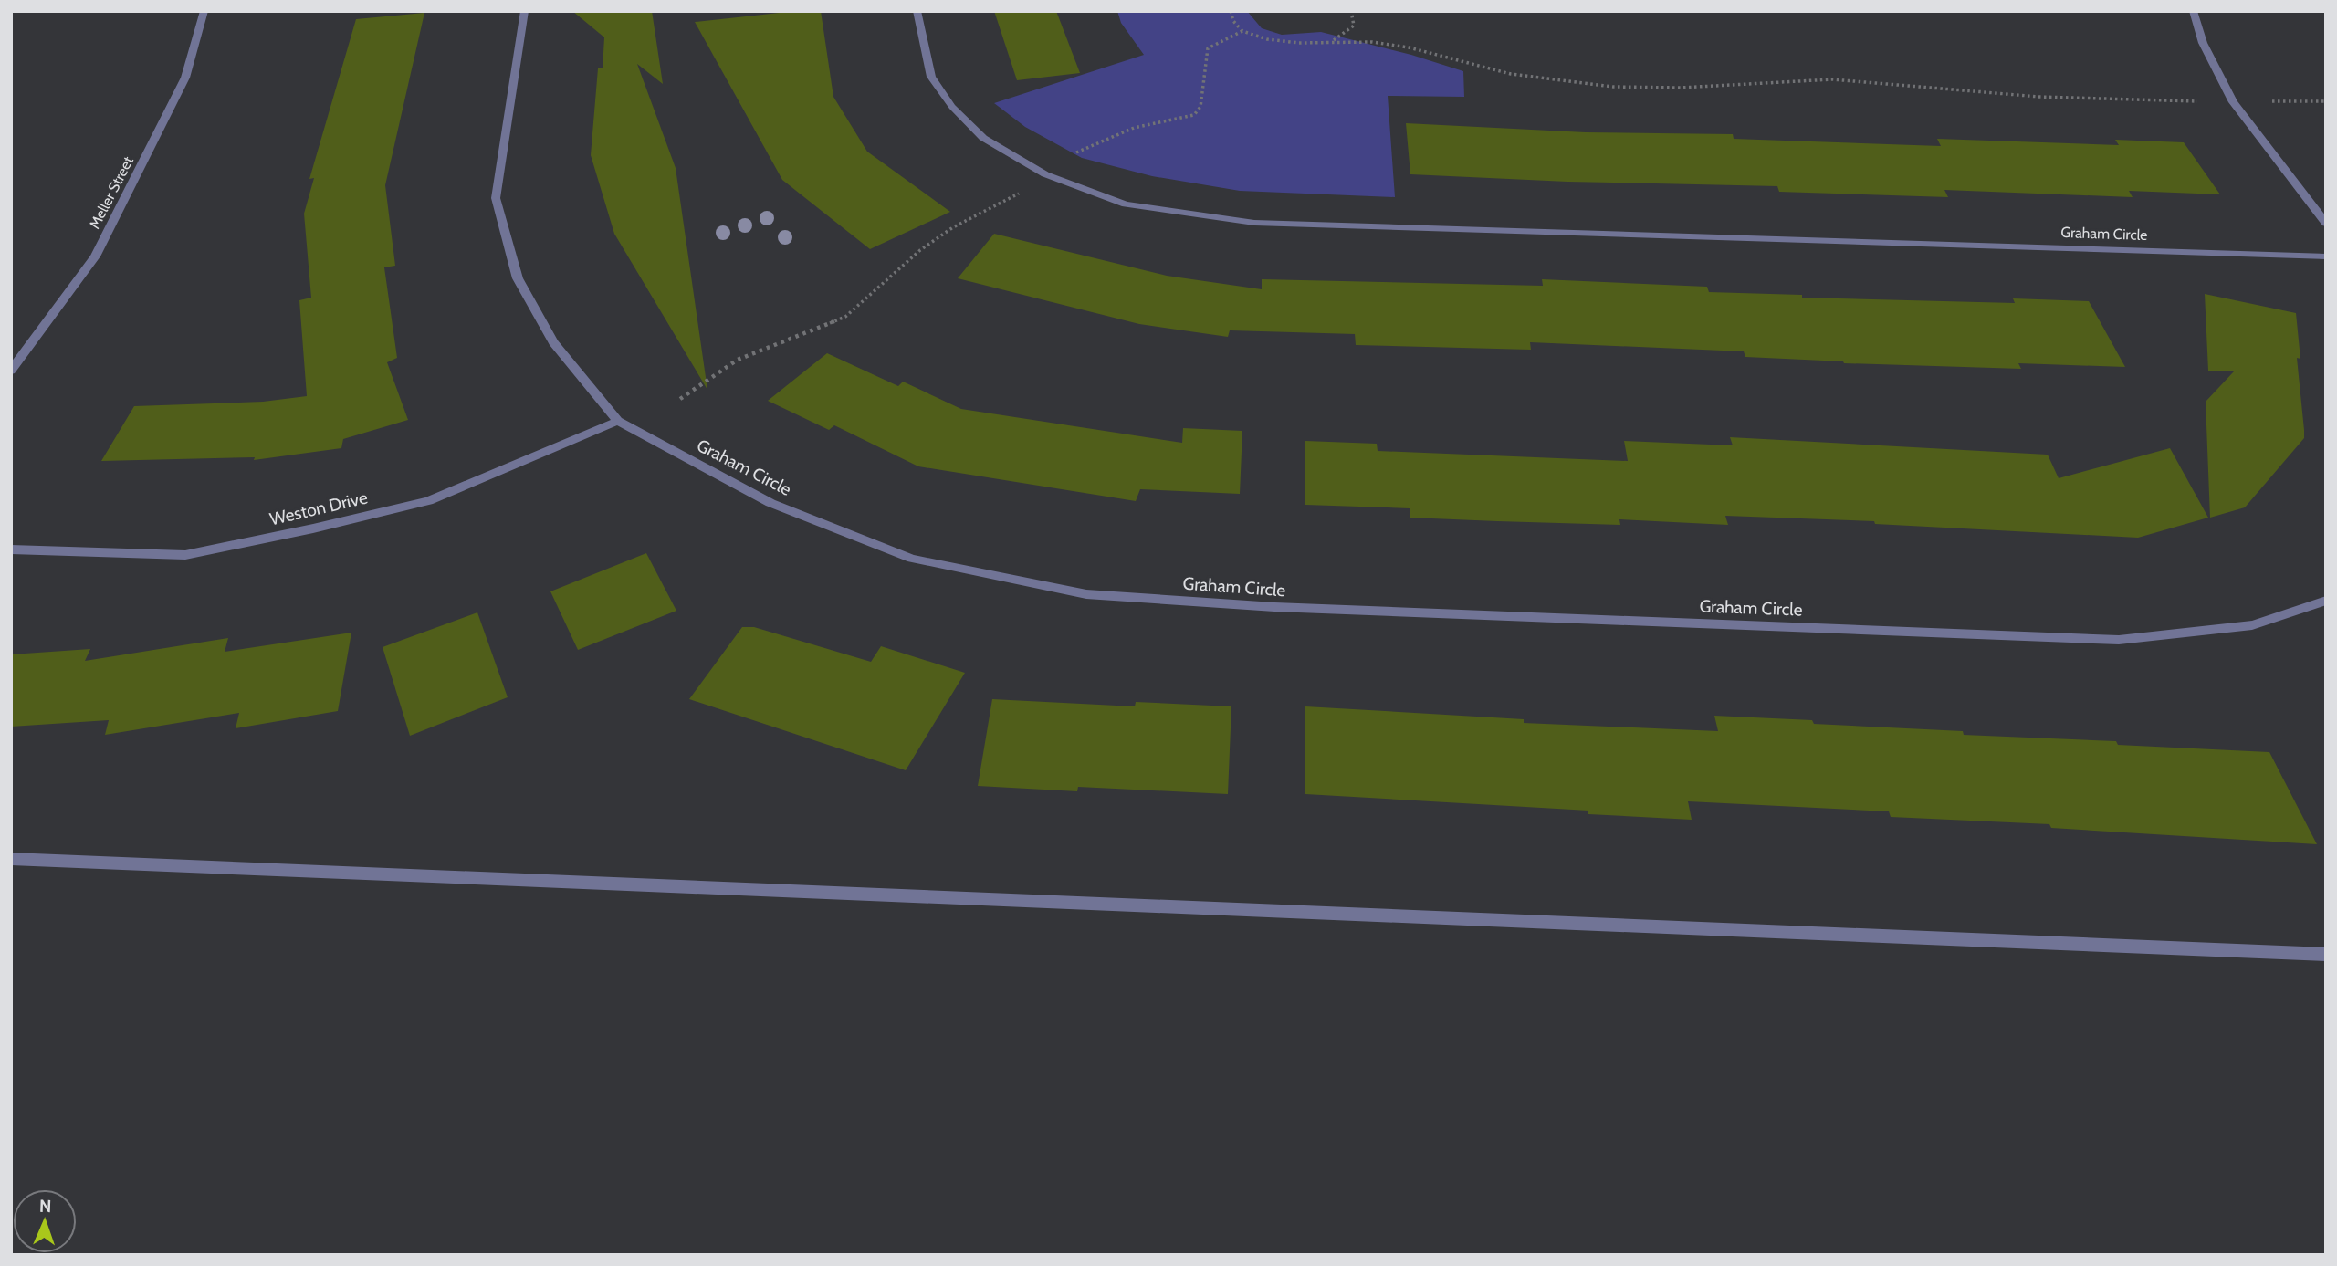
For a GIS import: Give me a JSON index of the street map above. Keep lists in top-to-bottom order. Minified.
{"streets":{"street":["Meller Street","Graham Circle","Weston Drive"]},"crossings":[["Graham Circle","Weston Drive"]],"north":"top"}
